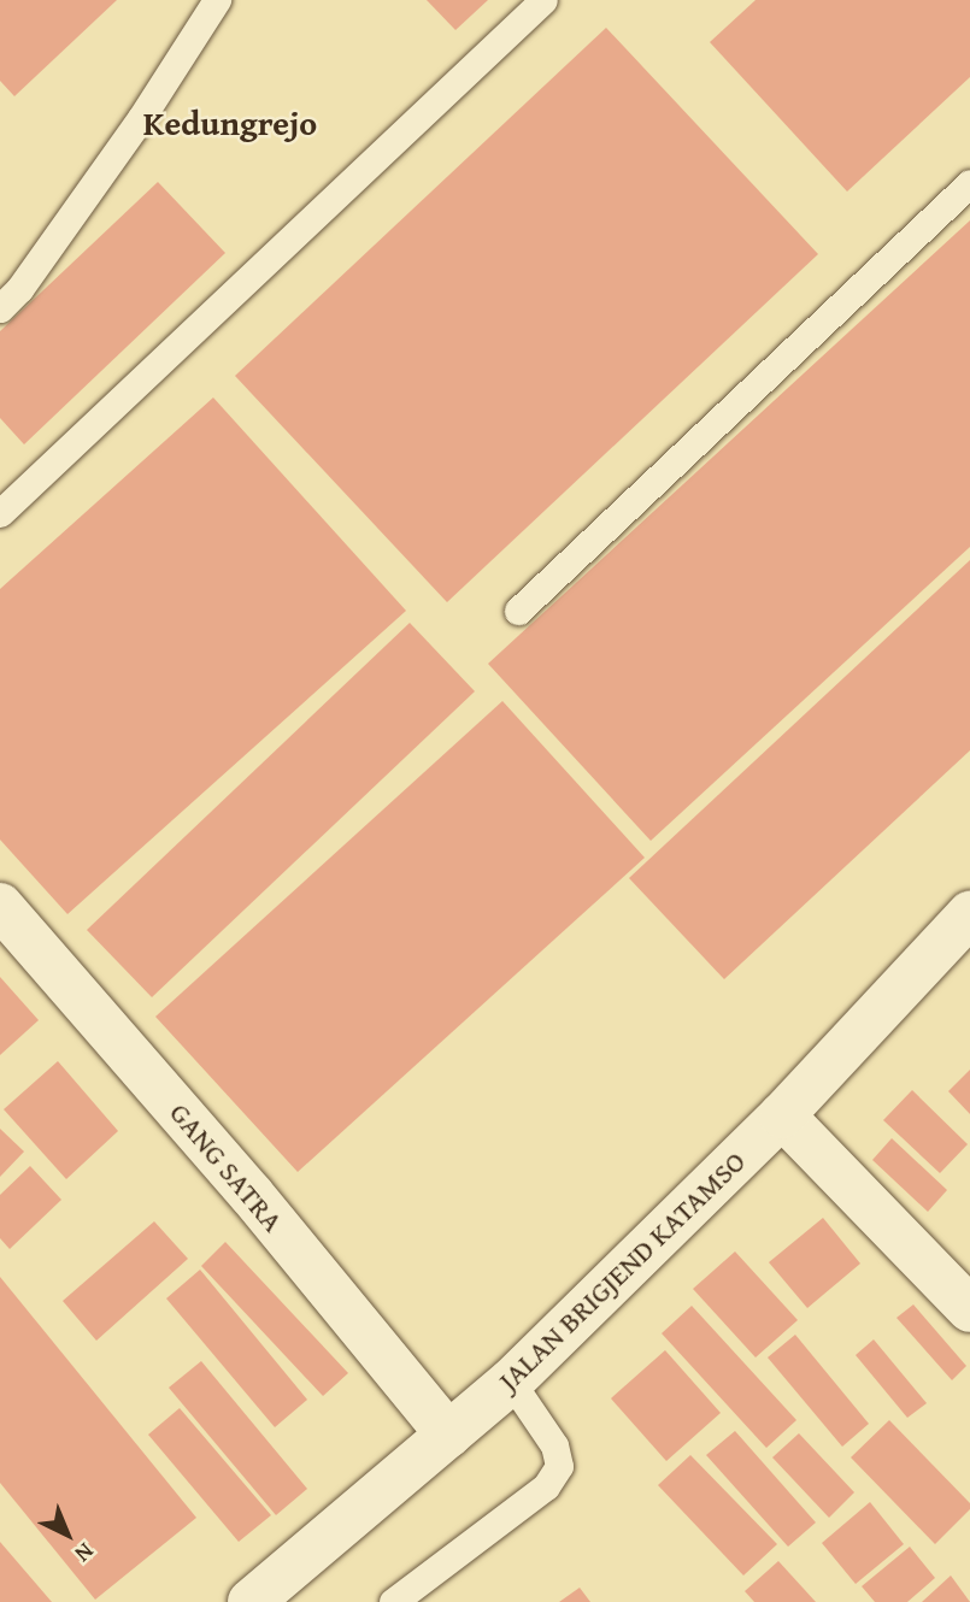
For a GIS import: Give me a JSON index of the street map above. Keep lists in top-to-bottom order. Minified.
{"streets":{"street":["GANG SATRA","JALAN BRIGJEND KATAMSO"]},"crossings":[["GANG SATRA","JALAN BRIGJEND KATAMSO"]],"districts":["Kedungrejo"],"north":"bottom right"}
